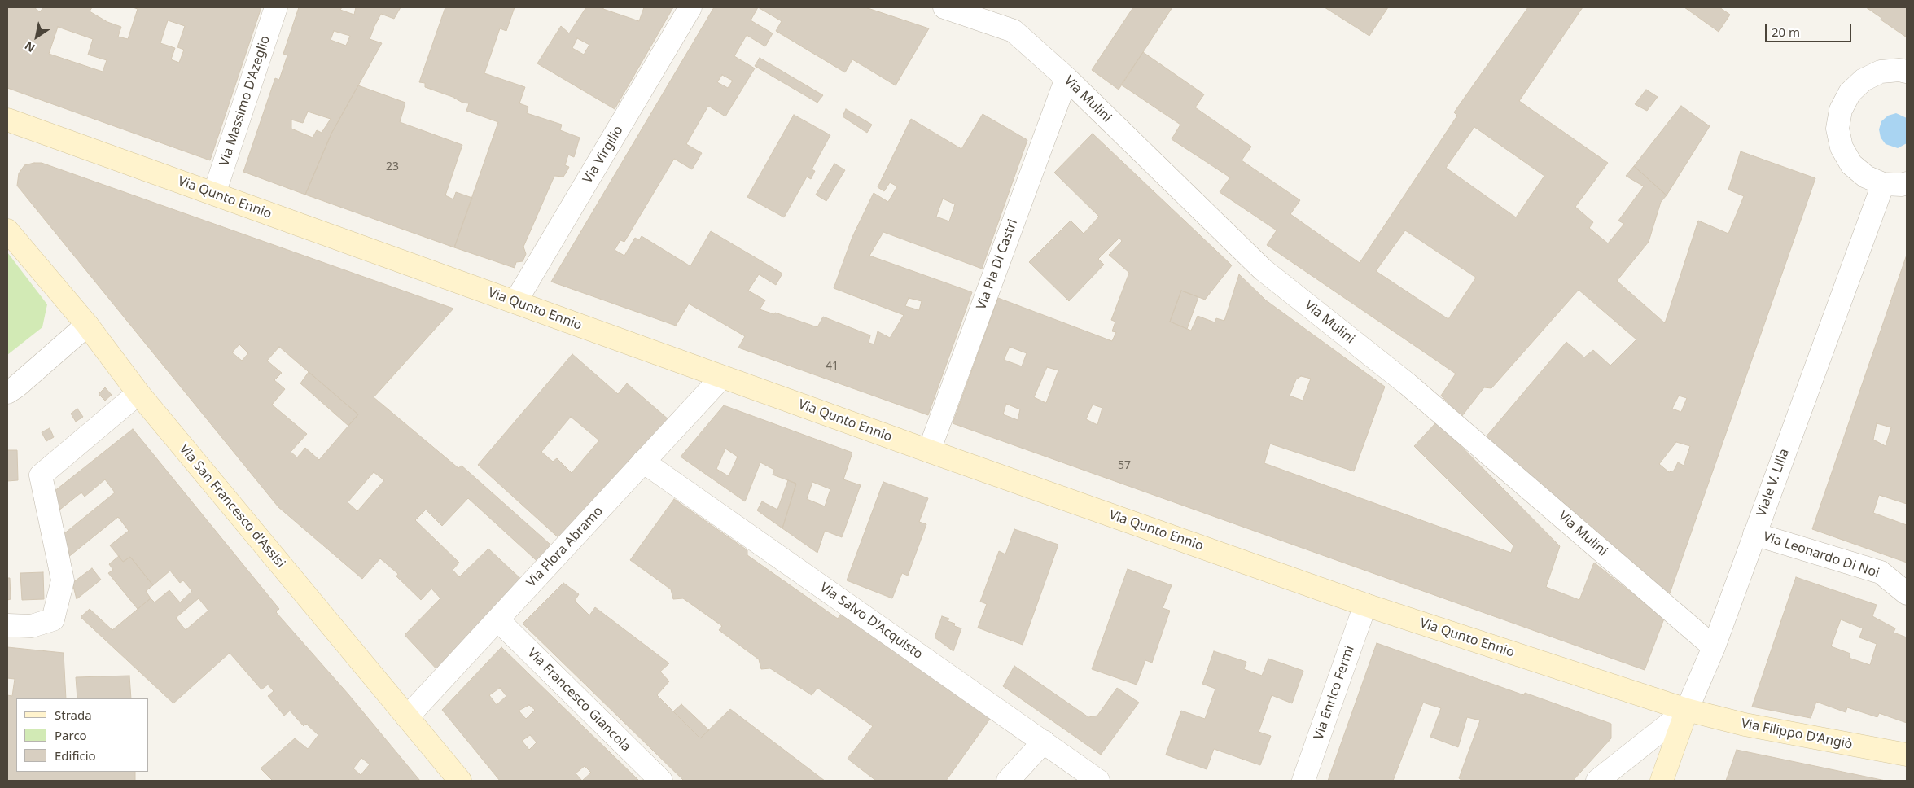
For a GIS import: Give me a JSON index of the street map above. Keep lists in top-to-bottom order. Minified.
{"streets":{"main road":["Via Qunto Ennio","Viale V. Lilla","Via San Francesco d'Assisi","Via Filippo D'Angiò"],"street":["Via Mulini","Via Massimo D'Azeglio","Via Virgilio","Via Pia Di Castri","Via Flora Abramo","Via Leonardo Di Noi","Via Salvo D'Acquisto","Via Enrico Fermi","Via Francesco Giancola"]},"crossings":[["Via Mulini","Via Pia Di Castri"],["Via Mulini","Viale V. Lilla"],["Via Massimo D'Azeglio","Via Qunto Ennio"],["Via Virgilio","Via Qunto Ennio"],["Via Qunto Ennio","Via Pia Di Castri"],["Via Qunto Ennio","Viale V. Lilla"],["Via Qunto Ennio","Via Flora Abramo"],["Via Qunto Ennio","Via Enrico Fermi"],["Via Qunto Ennio","Via Filippo D'Angiò"],["Viale V. Lilla","Via Leonardo Di Noi"],["Viale V. Lilla","Via Filippo D'Angiò"],["Via San Francesco d'Assisi","Via Flora Abramo"],["Via Flora Abramo","Via Salvo D'Acquisto"],["Via Flora Abramo","Via Francesco Giancola"]],"house_numbers":["23","41","57"],"legend":["Strada","Parco","Edificio"],"scale_bar":"20 m","north":"bottom left"}
